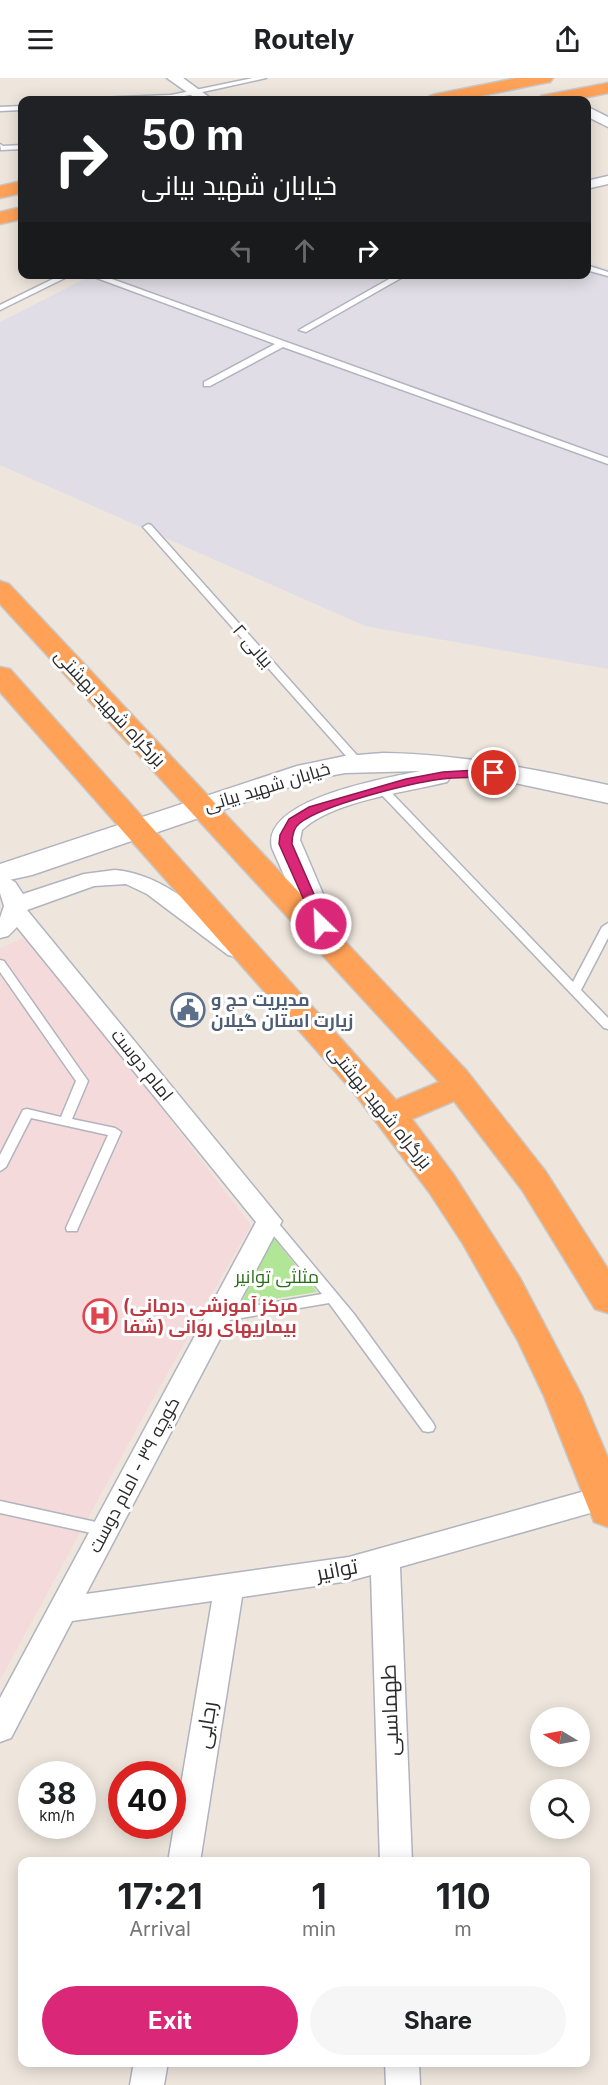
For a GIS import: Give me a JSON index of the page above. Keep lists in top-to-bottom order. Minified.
{"streets":{"highway":["بزرگراه شهید بهشتی"],"street":["خیابان شهید بیانی","امام دوست","کوچه ۳۹ - امام دوست","توانیر","طهماسبی","رجایی"],"lane":["بیانی ۲"]},"crossings":[["بیانی ۲","خیابان شهید بیانی"],["بزرگراه شهید بهشتی","خیابان شهید بیانی"],["بزرگراه شهید بهشتی","توانیر"],["امام دوست","کوچه ۳۹ - امام دوست"],["کوچه ۳۹ - امام دوست","توانیر"],["توانیر","طهماسبی"],["توانیر","رجایی"]],"parks":["مثلثی توانیر"],"places":{"public building":["مدیریت حج و زیارت استان گیلان"],"hospital":["(مرکز آموزشی درمانی بیماریهای روانی (شفا"]},"north":"left","page":{"header":"Routely","turn":["50 m","خیابان شهید بیانی"],"speed":"38 km/h","limit":"40","eta":["17:21","Arrival","1","min","110","m"],"buttons":["Exit","Share"]}}
